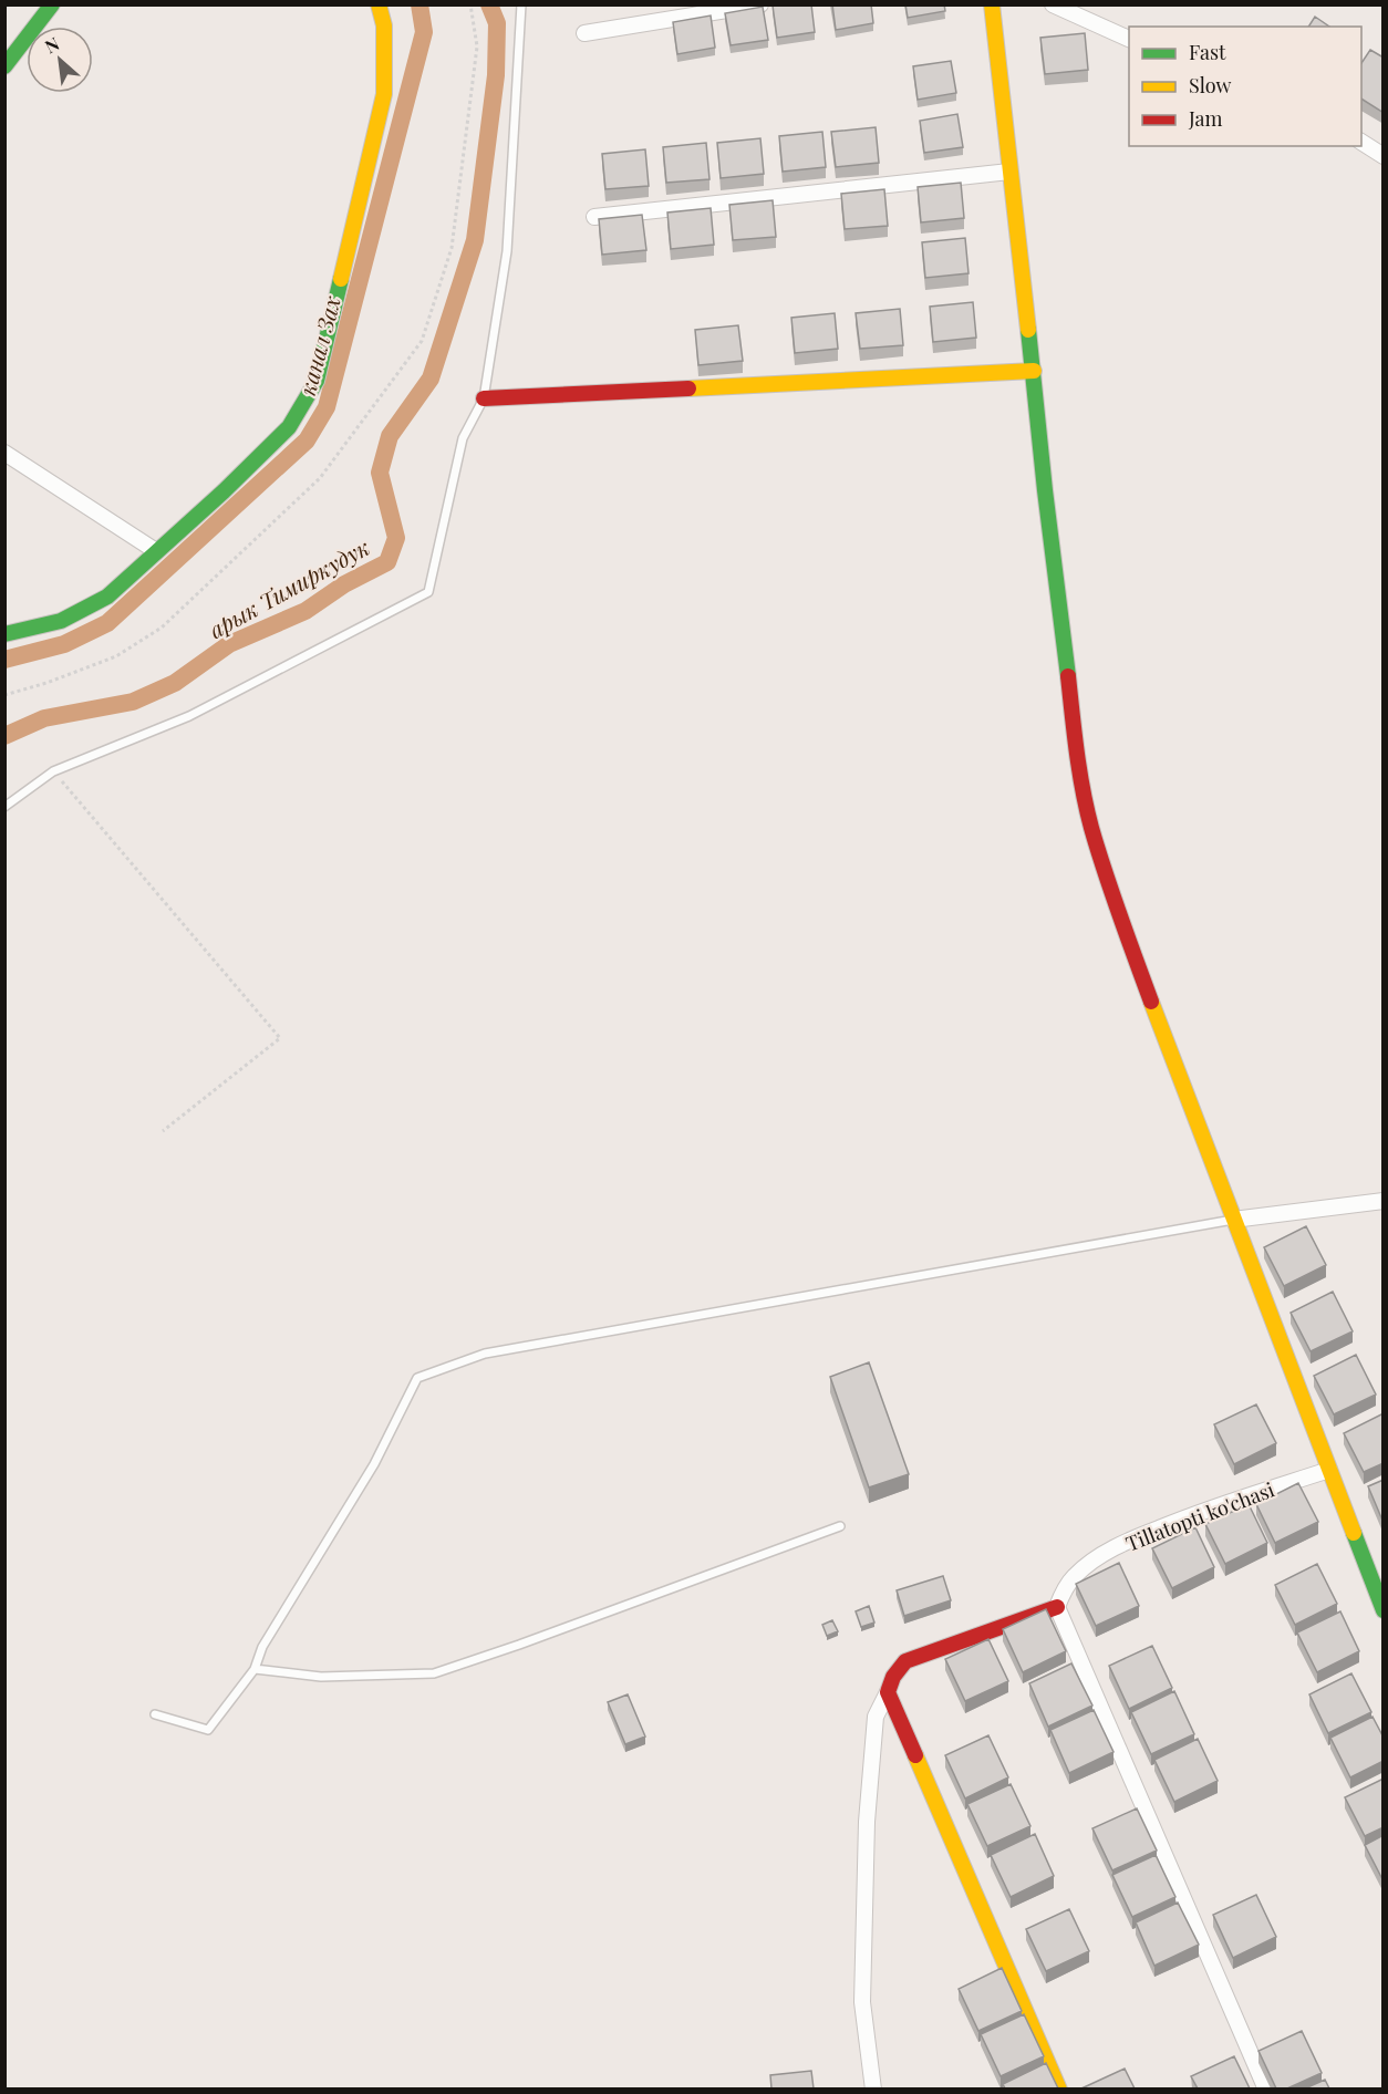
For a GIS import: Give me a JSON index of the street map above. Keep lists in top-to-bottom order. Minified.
{"streets":{"street":["Tillatopti ko'chasi"]},"water":["канал Зах","арык Тимиркудук"],"legend":["Fast","Slow","Jam"],"north":"top left"}
